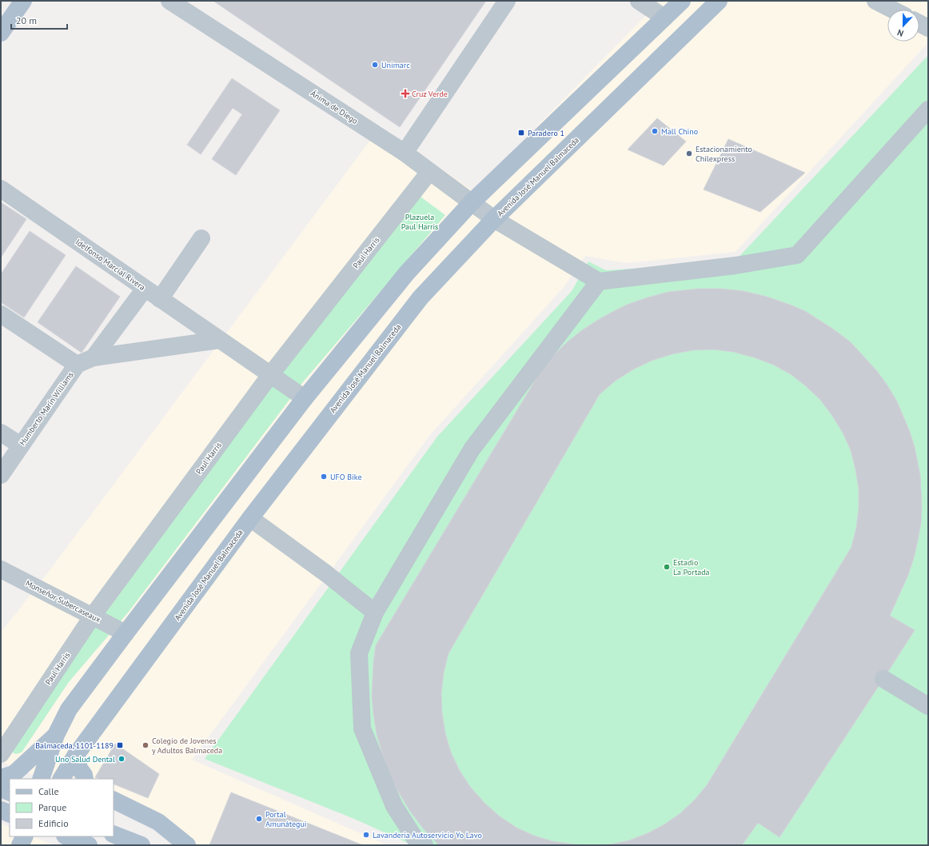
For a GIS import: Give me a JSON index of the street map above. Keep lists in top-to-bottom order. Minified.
{"streets":{"main road":["Avenida José Manuel Balmaceda"],"street":["Ánima de Diego","Paul Harris","Idelfonso Marcial Rivera","Humberto Marín Williams","Monseñor Subercaseaux"]},"crossings":[["Ánima de Diego","Avenida José Manuel Balmaceda"],["Ánima de Diego","Paul Harris"],["Paul Harris","Idelfonso Marcial Rivera"],["Paul Harris","Monseñor Subercaseaux"]],"parks":["Plazuela Paul Harris"],"places":{"other":["Unimarc","Mall Chino","Estacionamiento Chilexpress","UFO Bike","Estadio La Portada","Colegio de Jovenes y Adultos Balmaceda","Uno Salud Dental","Portal Amunátegui","Lavanderia Autoservicio Yo Lavo"],"health":["Cruz Verde"],"transit":["Paradero 1","Balmaceda, 1101-1189"]},"legend":["Calle","Parque","Edificio"],"scale_bar":"20 m","north":"bottom"}
